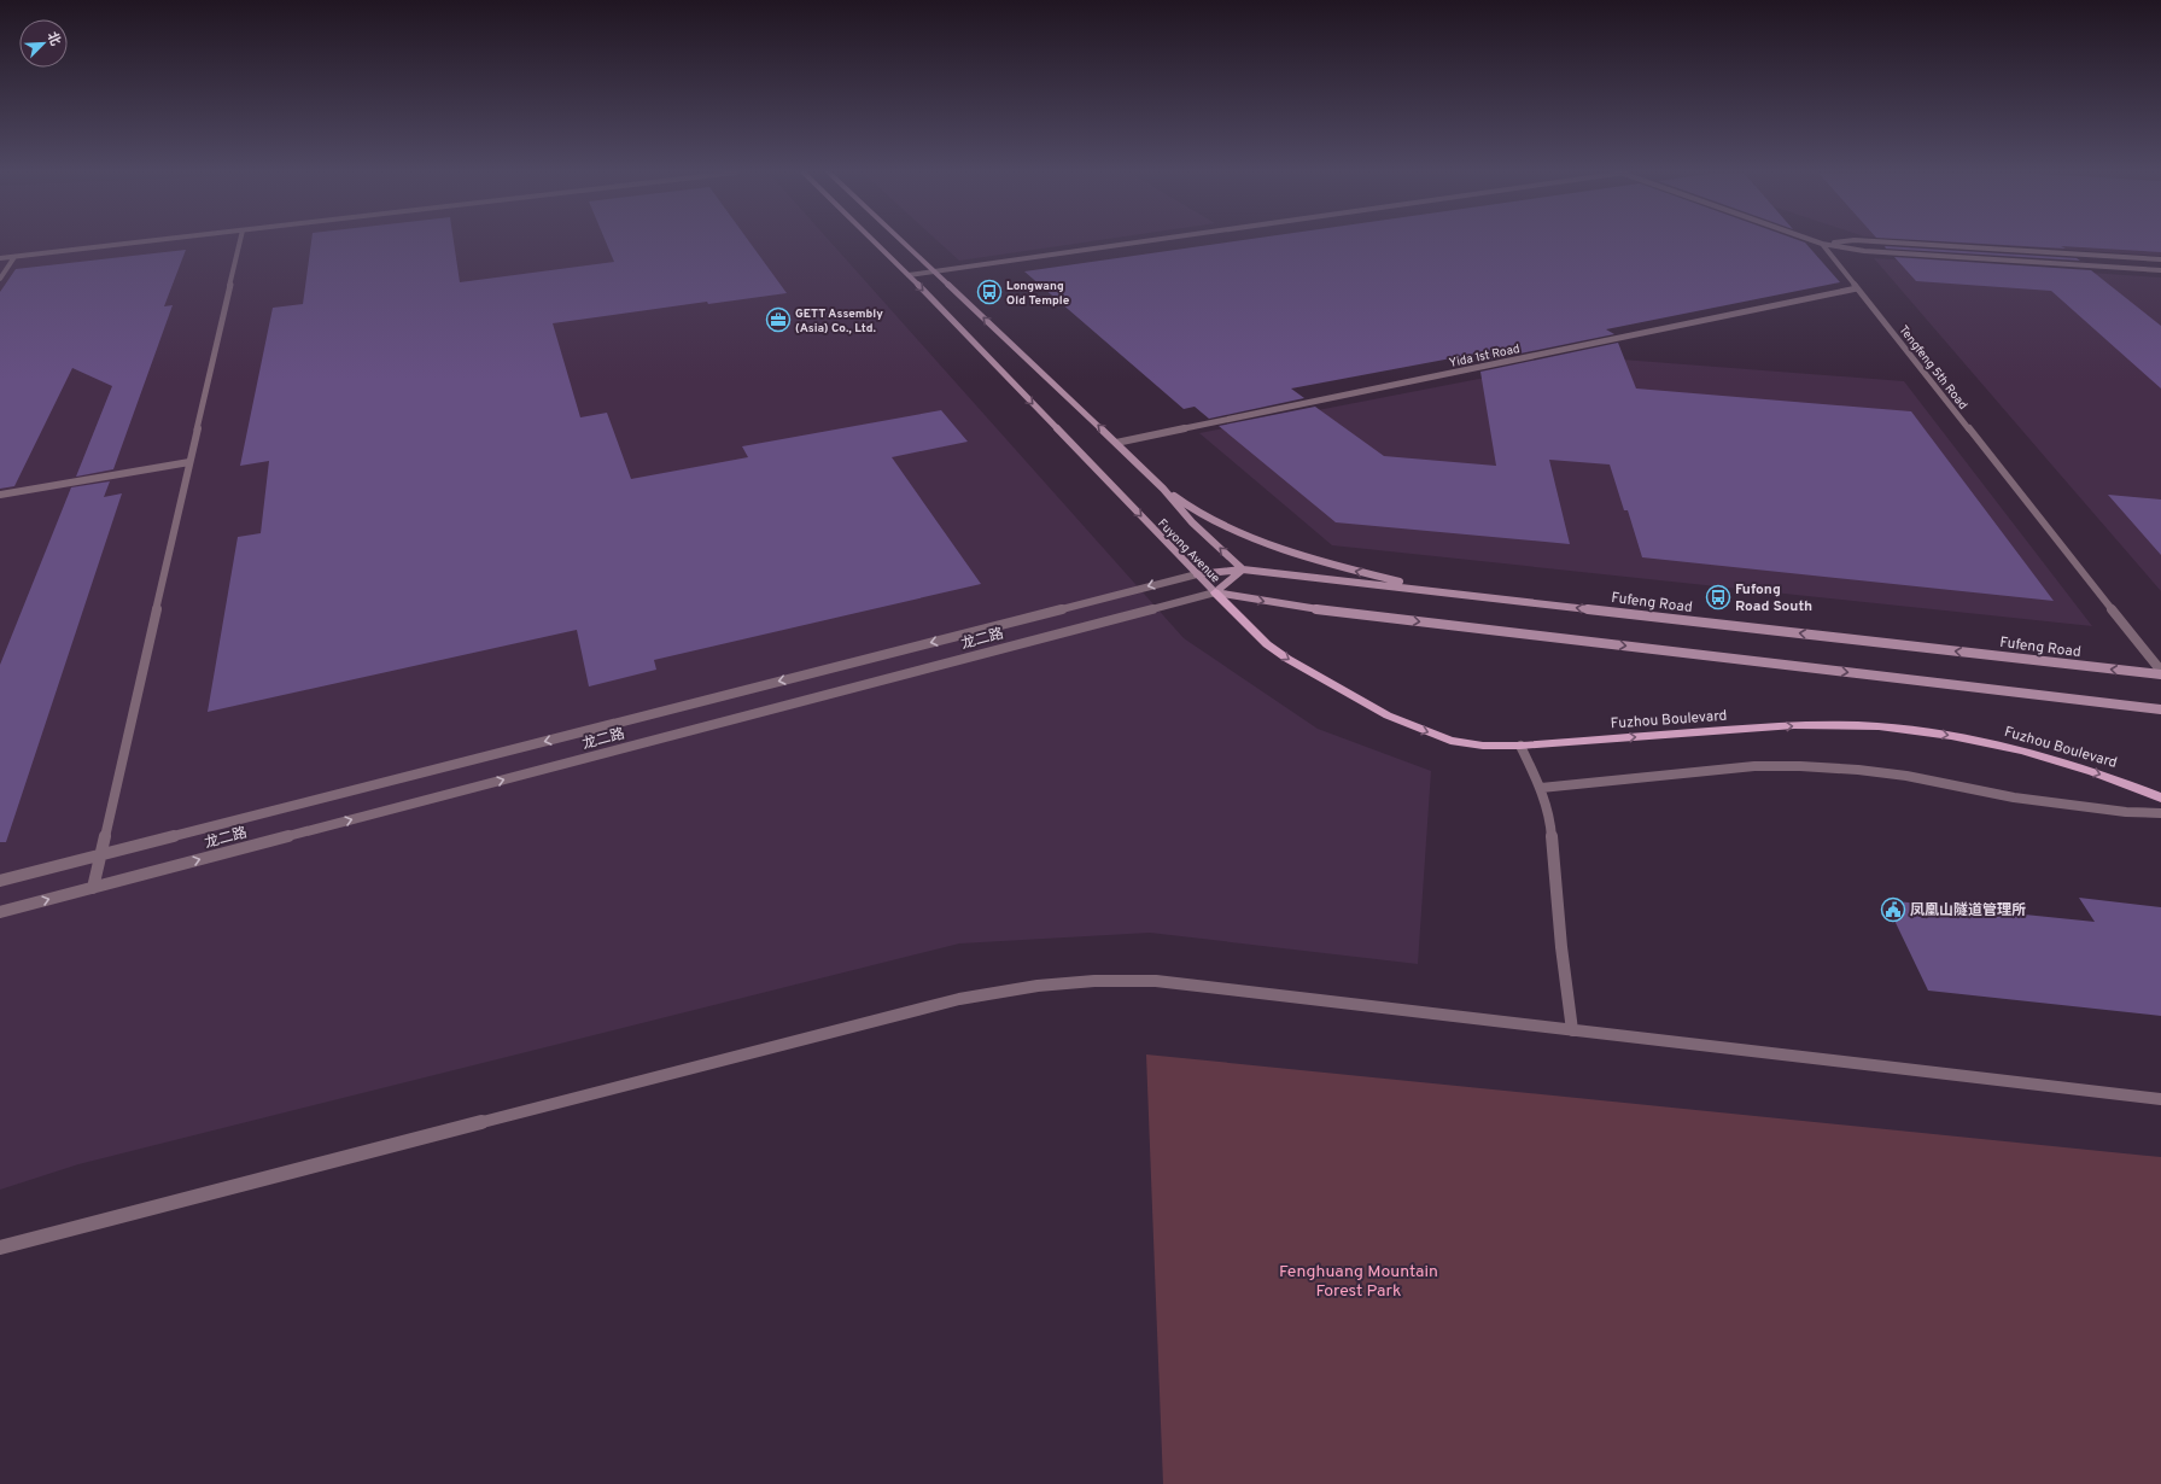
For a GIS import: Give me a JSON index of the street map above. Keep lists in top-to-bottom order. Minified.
{"streets":{"main road":["Fuyong Avenue","Fufeng Road","Fuzhou Boulevard"],"street":["Yida 1st Road","Tengfeng 5th Road","龙二路"]},"crossings":[["Yida 1st Road","Tengfeng 5th Road"],["Yida 1st Road","Fuyong Avenue"],["Fuyong Avenue","Fufeng Road"],["Fuyong Avenue","龙二路"],["Fuyong Avenue","Fuzhou Boulevard"],["Fufeng Road","龙二路"],["龙二路","Fuzhou Boulevard"]],"parks":["Fenghuang Mountain Forest Park"],"places":{"bus stop":["Longwang Old Temple","Fufong Road South"],"office":["GETT Assembly (Asia) Co., Ltd."],"public building":["凤凰山隧道管理所"]},"north":"top right"}
